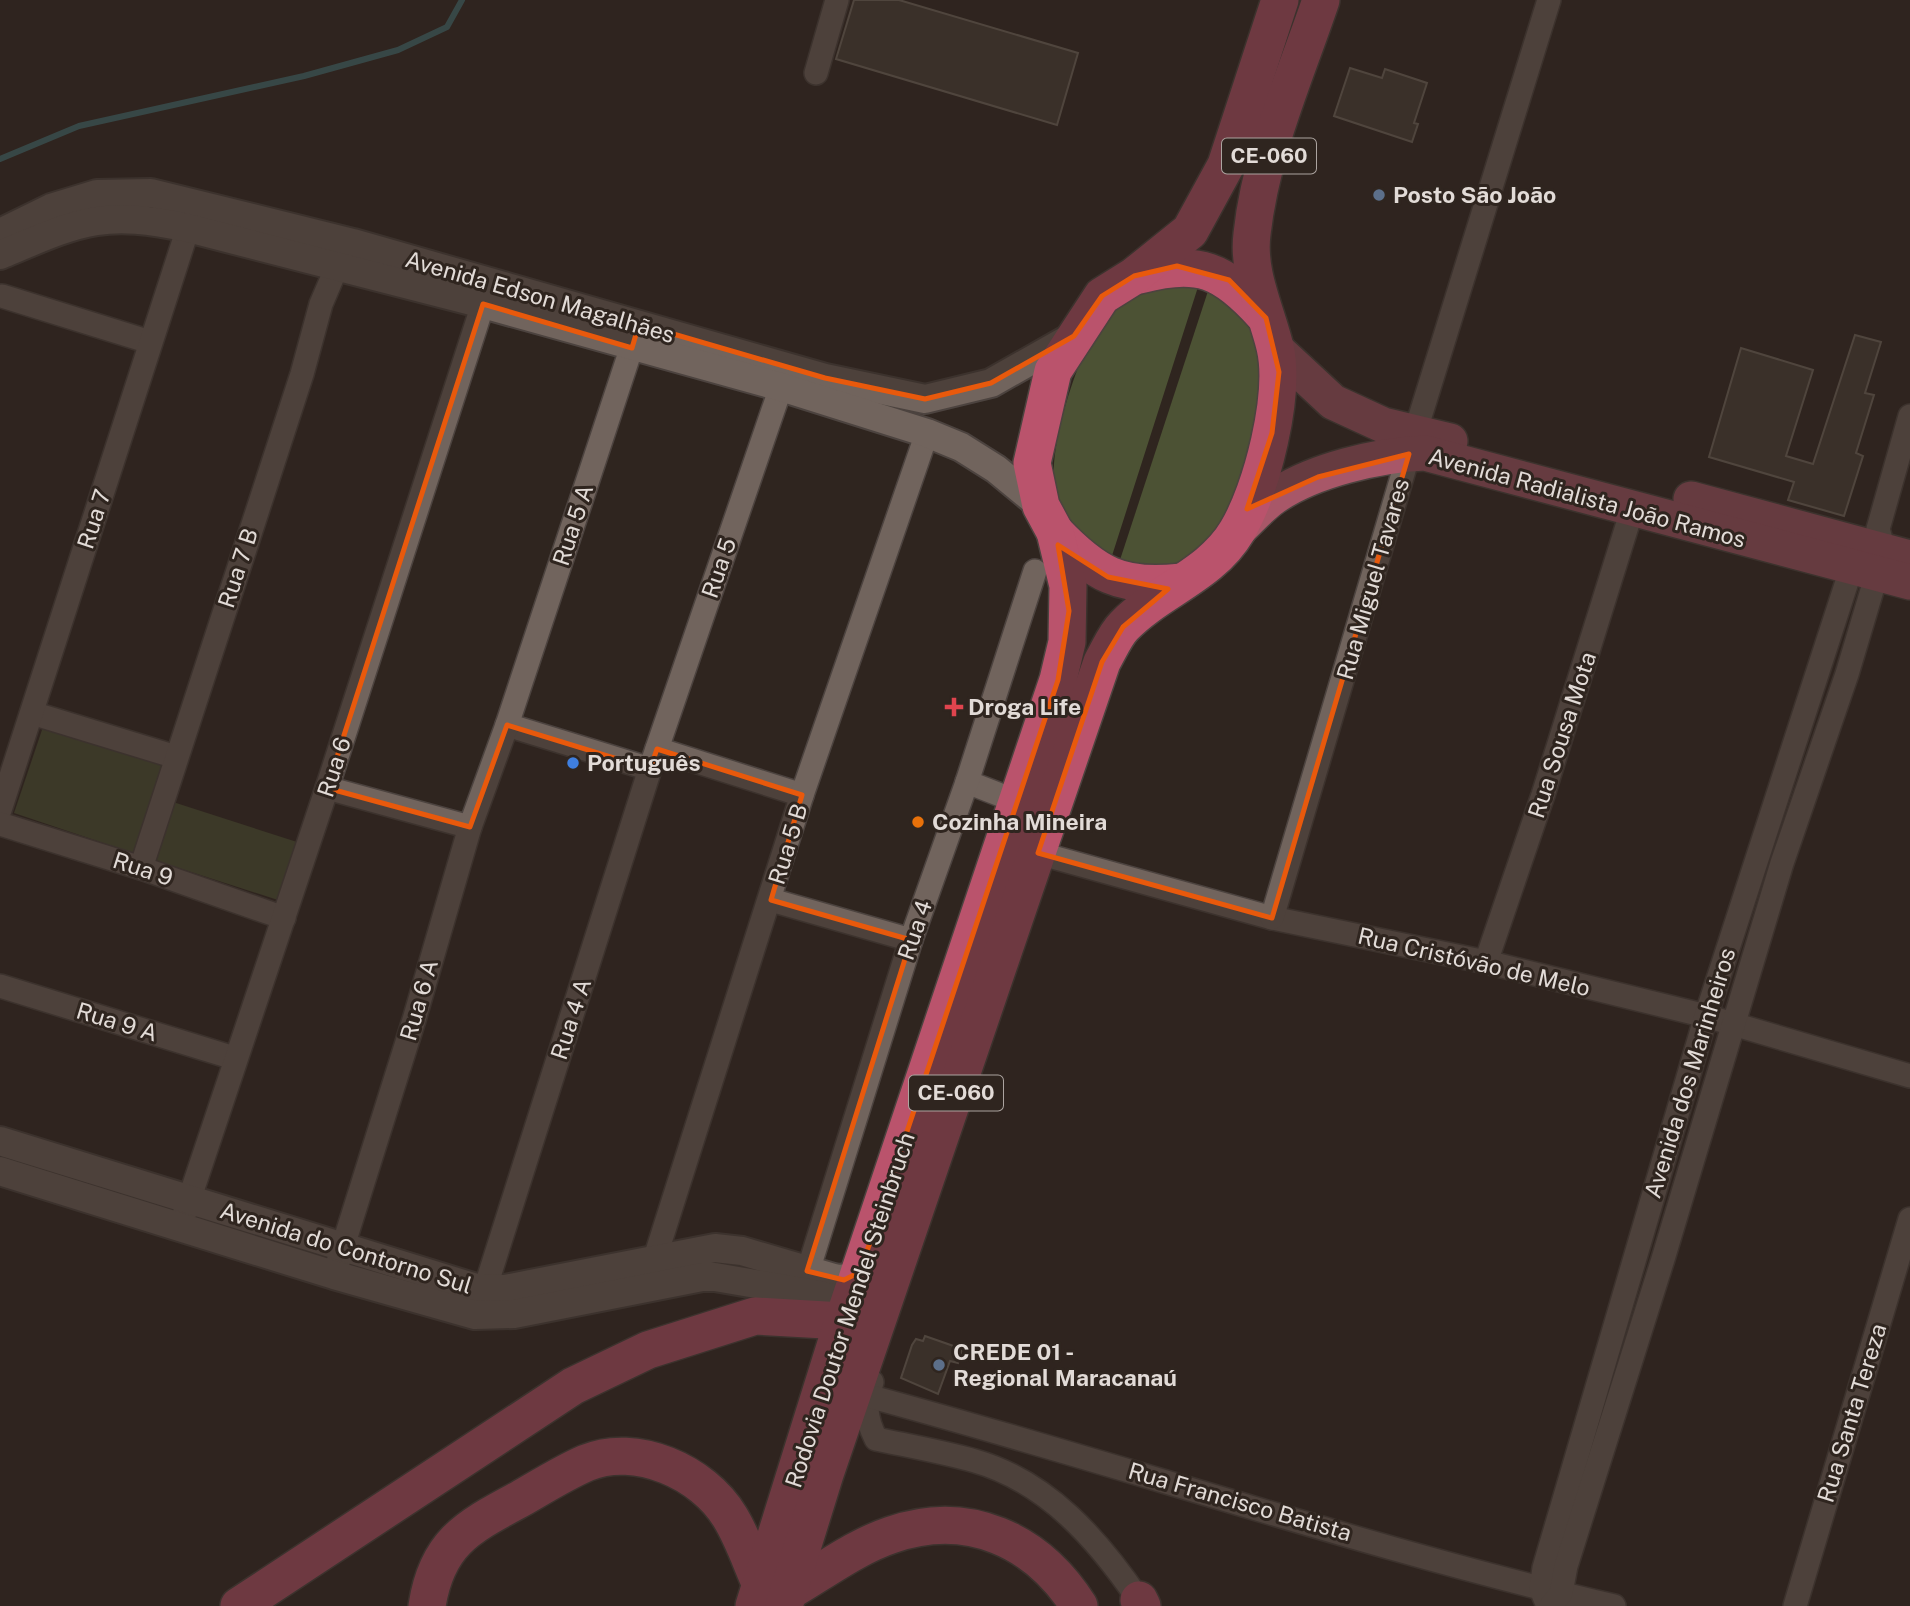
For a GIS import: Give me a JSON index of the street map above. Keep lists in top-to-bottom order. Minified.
{"streets":{"highway":["CE-060","Rodovia Doutor Mendel Steinbruch"],"main road":["Avenida Radialista João Ramos"],"street":["Avenida Edson Magalhães","Rua 7","Rua 5 A","Rua 7 B","Rua 5","Rua Miguel Tavares","Rua Sousa Mota","Rua 6","Rua 5 B","Rua 9","Rua 4","Rua Cristóvão de Melo","Rua 6 A","Rua 4 A","Rua 9 A","Avenida dos Marinheiros","Avenida do Contorno Sul","Rua Santa Tereza","Rua Francisco Batista"]},"crossings":[["CE-060","Avenida Radialista João Ramos"],["CE-060","Rodovia Doutor Mendel Steinbruch"],["Avenida Edson Magalhães","Rua 7"],["Avenida Edson Magalhães","Rua 5 A"],["Avenida Edson Magalhães","Rua 7 B"],["Avenida Edson Magalhães","Rua 5"],["Avenida Edson Magalhães","Rua 6"],["Avenida Edson Magalhães","Rua 5 B"],["Avenida Edson Magalhães","Rodovia Doutor Mendel Steinbruch"],["Avenida Radialista João Ramos","Rua Miguel Tavares"],["Avenida Radialista João Ramos","Rua Sousa Mota"],["Avenida Radialista João Ramos","Avenida dos Marinheiros"],["Avenida Radialista João Ramos","Rodovia Doutor Mendel Steinbruch"],["Rua 5 A","Rua 6 A"],["Rua 7 B","Rua 9"],["Rua 5","Rua 4 A"],["Rua Miguel Tavares","Rua Cristóvão de Melo"],["Rua Sousa Mota","Rua Cristóvão de Melo"],["Rua 6","Rua 9"],["Rua 6","Rua 9 A"],["Rua 6","Avenida do Contorno Sul"],["Rua 5 B","Avenida do Contorno Sul"],["Rua 4","Avenida do Contorno Sul"],["Rua Cristóvão de Melo","Avenida dos Marinheiros"],["Rua Cristóvão de Melo","Rodovia Doutor Mendel Steinbruch"],["Rua 6 A","Avenida do Contorno Sul"],["Rua 4 A","Avenida do Contorno Sul"],["Avenida dos Marinheiros","Rua Francisco Batista"],["Avenida do Contorno Sul","Rodovia Doutor Mendel Steinbruch"]],"places":{"other":["Posto São João","Português","Cozinha Mineira","CREDE 01 - Regional Maracanaú"],"health":["Droga Life"]}}
